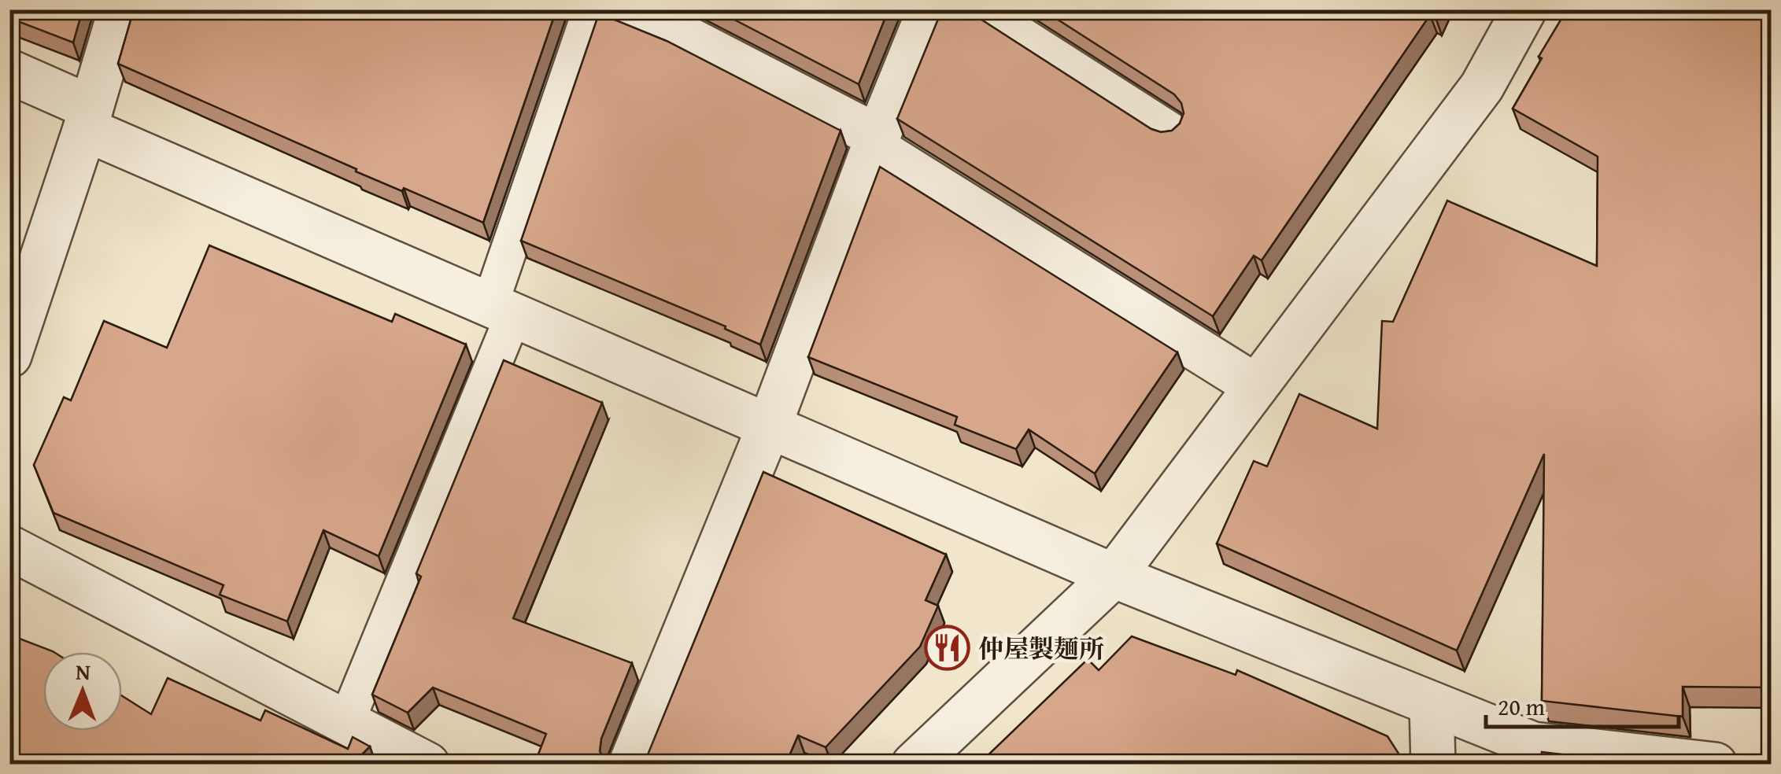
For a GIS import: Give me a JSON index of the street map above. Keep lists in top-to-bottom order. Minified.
{"places":{"restaurant":["仲屋製麺所"]},"scale_bar":"20 m","north":"top"}
